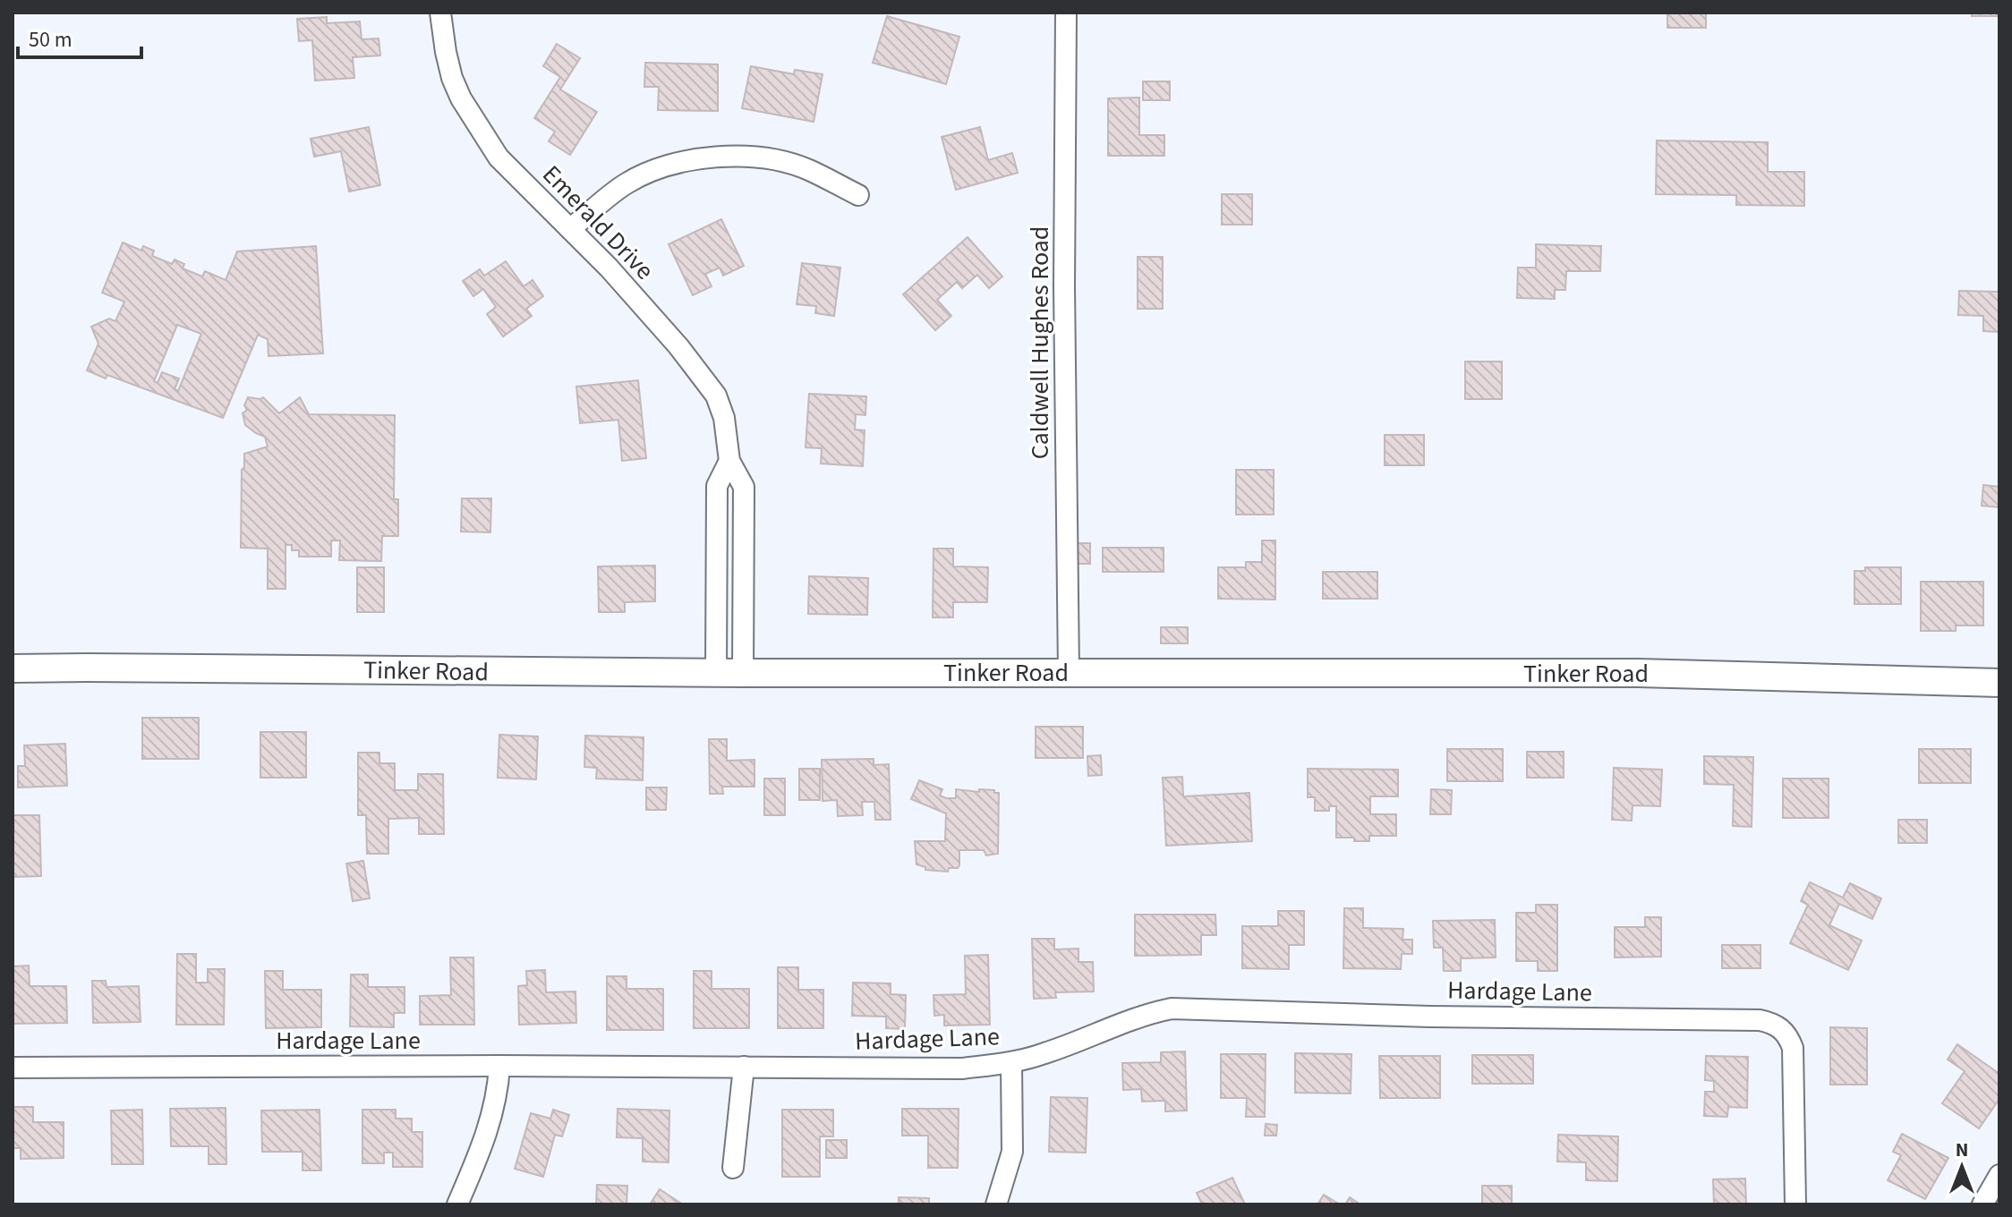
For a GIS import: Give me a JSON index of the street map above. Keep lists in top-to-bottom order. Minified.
{"streets":{"main road":["Tinker Road"],"street":["Emerald Drive","Caldwell Hughes Road","Hardage Lane"]},"crossings":[["Emerald Drive","Tinker Road"],["Caldwell Hughes Road","Tinker Road"]],"scale_bar":"50 m","north":"top"}
